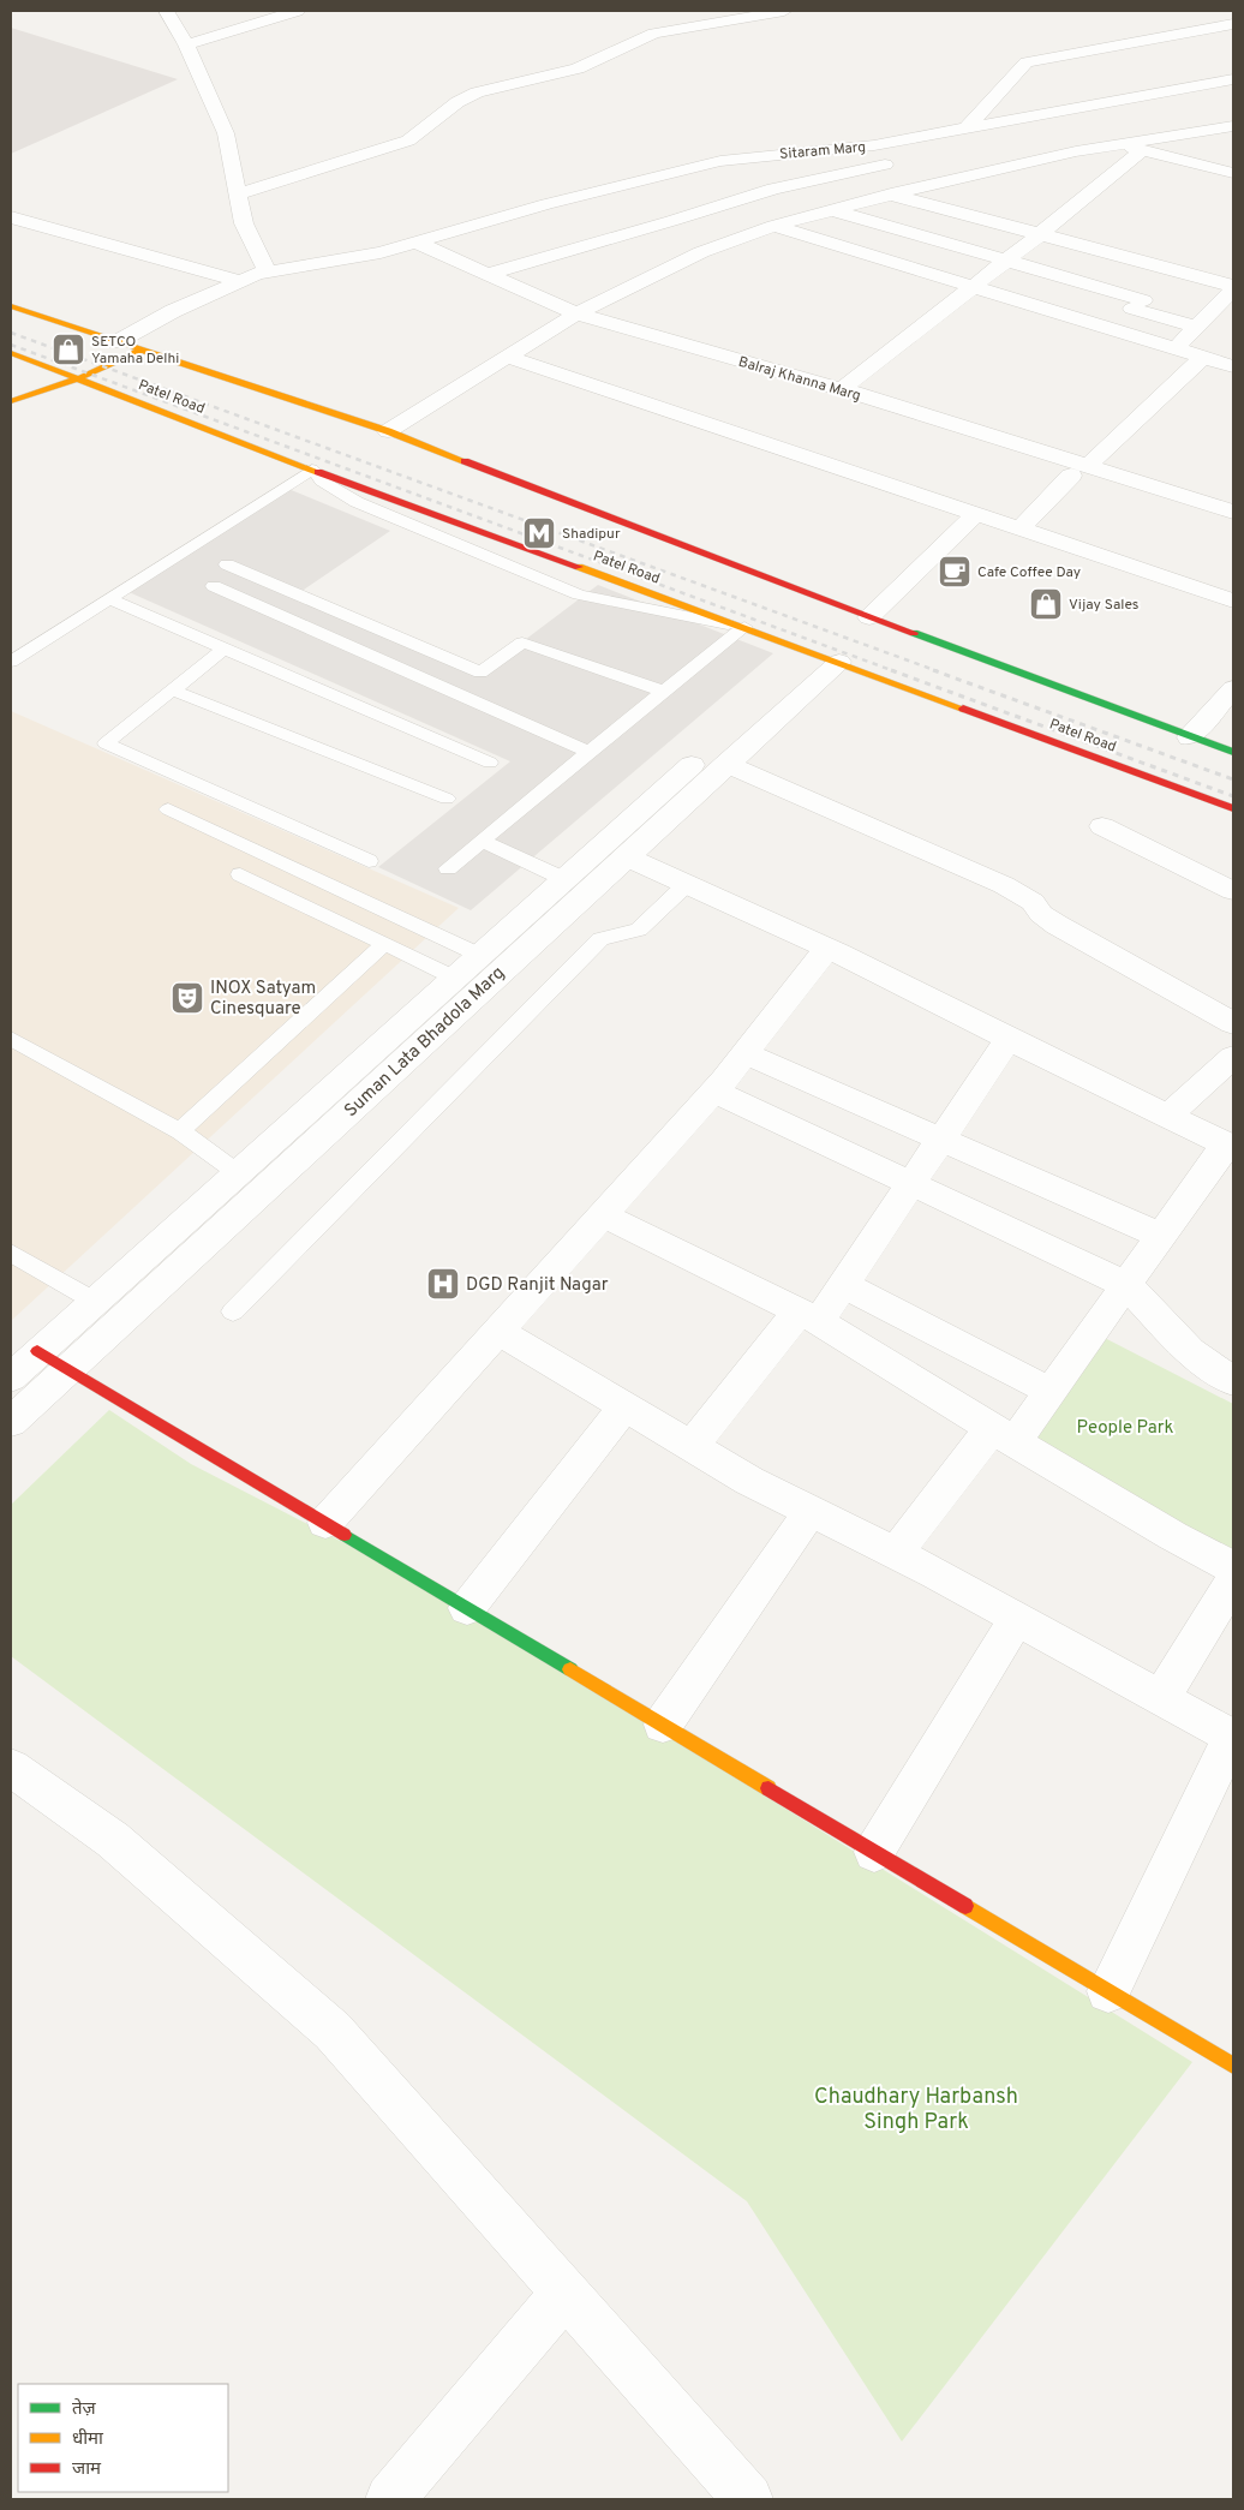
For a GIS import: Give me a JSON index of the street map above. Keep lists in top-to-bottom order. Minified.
{"streets":{"main road":["Patel Road"],"street":["Sitaram Marg","Balraj Khanna Marg","Suman Lata Bhadola Marg"]},"crossings":[["Sitaram Marg","Balraj Khanna Marg"],["Sitaram Marg","Patel Road"],["Patel Road","Suman Lata Bhadola Marg"]],"parks":["People Park","Chaudhary Harbansh Singh Park"],"places":{"shop":["SETCO Yamaha Delhi","Vijay Sales"],"metro station":["Shadipur"],"cafe":["Cafe Coffee Day"],"theatre":["INOX Satyam Cinesquare"],"hospital":["DGD Ranjit Nagar"]},"legend":["तेज़","धीमा","जाम"]}
